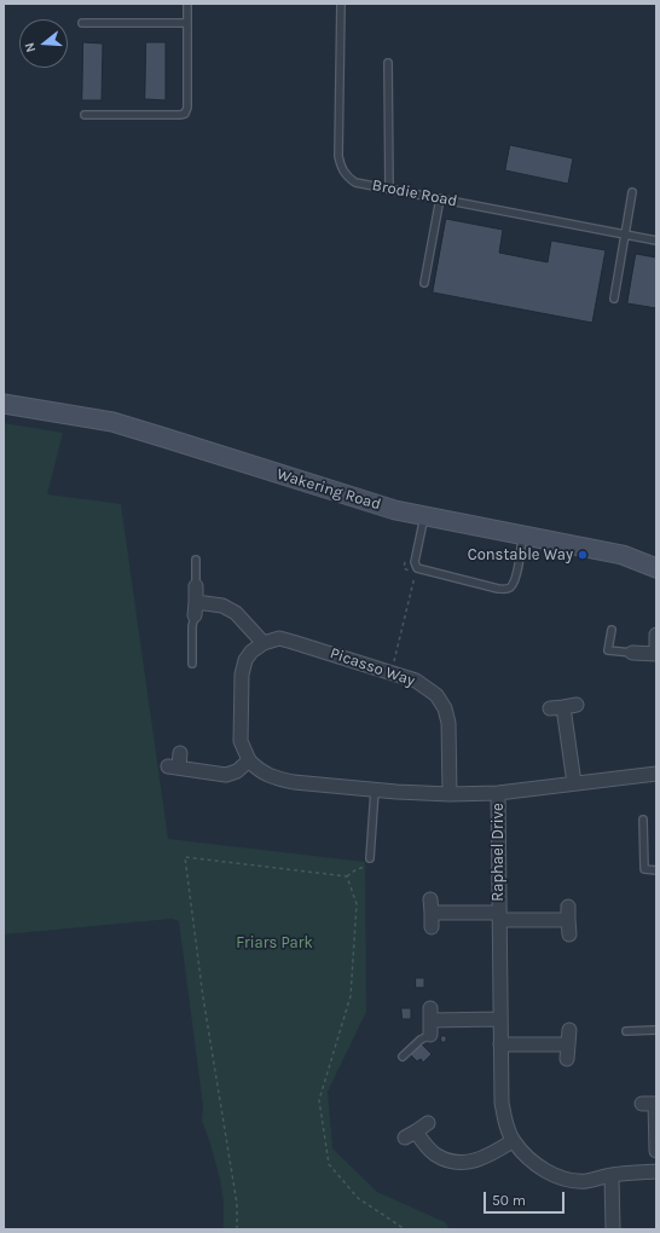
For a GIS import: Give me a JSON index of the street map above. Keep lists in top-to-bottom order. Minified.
{"streets":{"street":["Wakering Road","Picasso Way","Raphael Drive"],"lane":["Brodie Road"]},"parks":["Friars Park"],"places":["Constable Way"],"scale_bar":"50 m","north":"left"}
